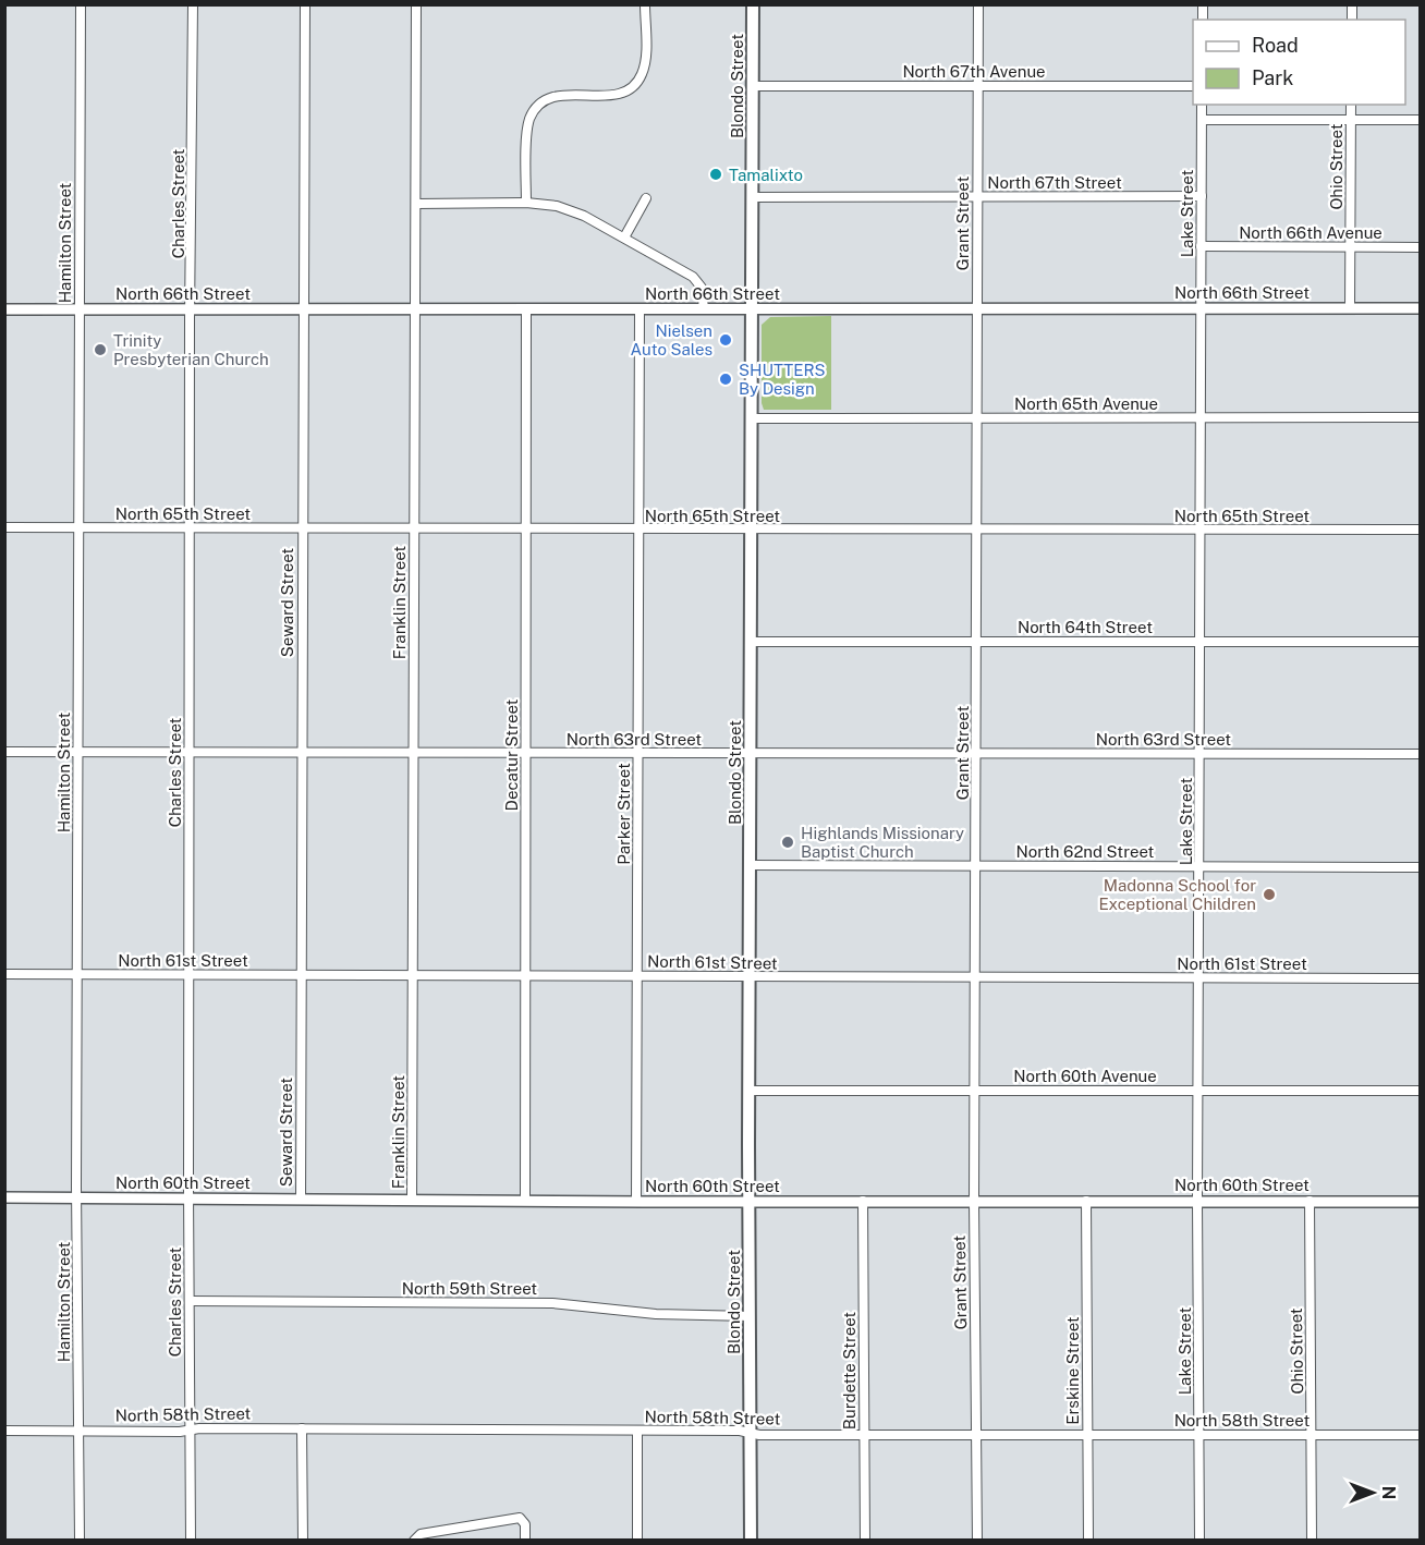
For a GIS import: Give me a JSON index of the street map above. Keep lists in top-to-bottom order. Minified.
{"streets":{"main road":["Blondo Street"],"street":["North 67th Avenue","Ohio Street","North 67th Street","Charles Street","Lake Street","Grant Street","North 66th Avenue","Hamilton Street","North 66th Street","North 65th Avenue","North 65th Street","Seward Street","Franklin Street","North 64th Street","North 63rd Street","Decatur Street","Parker Street","North 62nd Street","North 61st Street","North 60th Avenue","North 60th Street","North 59th Street","Burdette Street","Erskine Street","North 58th Street"]},"crossings":[["North 67th Avenue","Blondo Street"],["North 67th Avenue","Grant Street"],["Blondo Street","North 67th Street"],["Blondo Street","North 66th Street"],["Blondo Street","North 65th Avenue"],["Blondo Street","North 65th Street"],["Blondo Street","North 64th Street"],["Blondo Street","North 63rd Street"],["Blondo Street","North 62nd Street"],["Blondo Street","North 61st Street"],["Blondo Street","North 60th Avenue"],["Blondo Street","North 60th Street"],["Blondo Street","North 59th Street"],["Blondo Street","North 58th Street"],["Ohio Street","North 66th Avenue"],["Ohio Street","North 66th Street"],["Ohio Street","North 60th Street"],["Ohio Street","North 58th Street"],["North 67th Street","Lake Street"],["North 67th Street","Grant Street"],["Charles Street","North 66th Street"],["Charles Street","North 65th Street"],["Charles Street","North 63rd Street"],["Charles Street","North 61st Street"],["Charles Street","North 60th Street"],["Charles Street","North 59th Street"],["Charles Street","North 58th Street"],["Lake Street","North 66th Avenue"],["Lake Street","North 66th Street"],["Lake Street","North 65th Avenue"],["Lake Street","North 65th Street"],["Lake Street","North 64th Street"],["Lake Street","North 63rd Street"],["Lake Street","North 62nd Street"],["Lake Street","North 61st Street"],["Lake Street","North 60th Avenue"],["Lake Street","North 60th Street"],["Lake Street","North 58th Street"],["Grant Street","North 66th Street"],["Grant Street","North 65th Avenue"],["Grant Street","North 65th Street"],["Grant Street","North 64th Street"],["Grant Street","North 63rd Street"],["Grant Street","North 62nd Street"],["Grant Street","North 61st Street"],["Grant Street","North 60th Avenue"],["Grant Street","North 60th Street"],["Grant Street","North 58th Street"],["Hamilton Street","North 66th Street"],["Hamilton Street","North 65th Street"],["Hamilton Street","North 63rd Street"],["Hamilton Street","North 61st Street"],["Hamilton Street","North 60th Street"],["Hamilton Street","North 58th Street"],["North 66th Street","Seward Street"],["North 66th Street","Franklin Street"],["North 66th Street","Decatur Street"],["North 66th Street","Parker Street"],["North 65th Street","Seward Street"],["North 65th Street","Franklin Street"],["North 65th Street","Decatur Street"],["North 65th Street","Parker Street"],["Seward Street","North 63rd Street"],["Seward Street","North 61st Street"],["Seward Street","North 60th Street"],["Franklin Street","North 63rd Street"],["Franklin Street","North 61st Street"],["Franklin Street","North 60th Street"],["North 63rd Street","Decatur Street"],["North 63rd Street","Parker Street"],["Decatur Street","North 61st Street"],["Decatur Street","North 60th Street"],["Parker Street","North 61st Street"],["Parker Street","North 60th Street"],["North 60th Street","Burdette Street"],["North 60th Street","Erskine Street"],["Burdette Street","North 58th Street"],["Erskine Street","North 58th Street"]],"places":["Tamalixto","Nielsen Auto Sales","Trinity Presbyterian Church","SHUTTERS By Design","Highlands Missionary Baptist Church","Madonna School for Exceptional Children"],"legend":["Road","Park"],"north":"right"}
